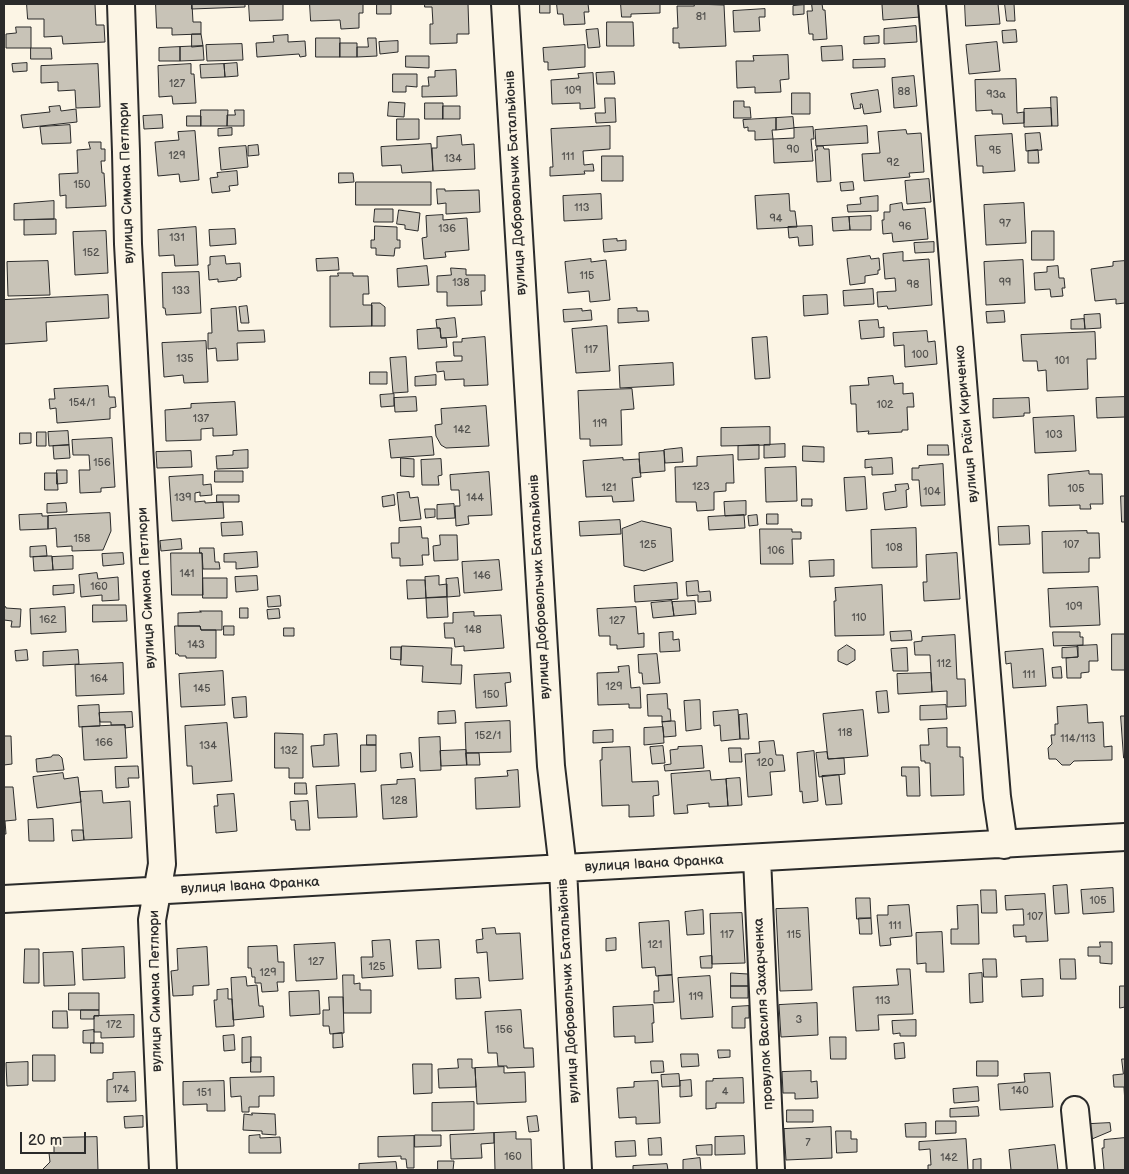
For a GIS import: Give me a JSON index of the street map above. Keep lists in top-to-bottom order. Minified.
{"streets":{"street":["вулиця Симона Петлюри","вулиця Добровольчих Батальйонів","вулиця Раїси Кириченко","вулиця Івана Франка","провулок Василя Захарченка"]},"crossings":[["вулиця Симона Петлюри","вулиця Івана Франка"],["вулиця Добровольчих Батальйонів","вулиця Івана Франка"],["вулиця Раїси Кириченко","вулиця Івана Франка"],["вулиця Івана Франка","провулок Василя Захарченка"]],"house_numbers":["81","127","109","88","93а","90","95","129","111","134","92","150","113","94","97","96","136","131","152","115","138","99","98","133","117","100","135","101","154/1","102","137","119","142","103","156","123","121","105","104","139","144","158","125","107","108","106","141","146","160","109","110","162","127","148","143","112","111","164","129","145","150","118","152/1","114/113","166","134","132","120","128","105","107","111","117","115","121","127","125","129","119","113","3","172","156","174","140","4","151","7","160","142"],"scale_bar":"20 m"}
